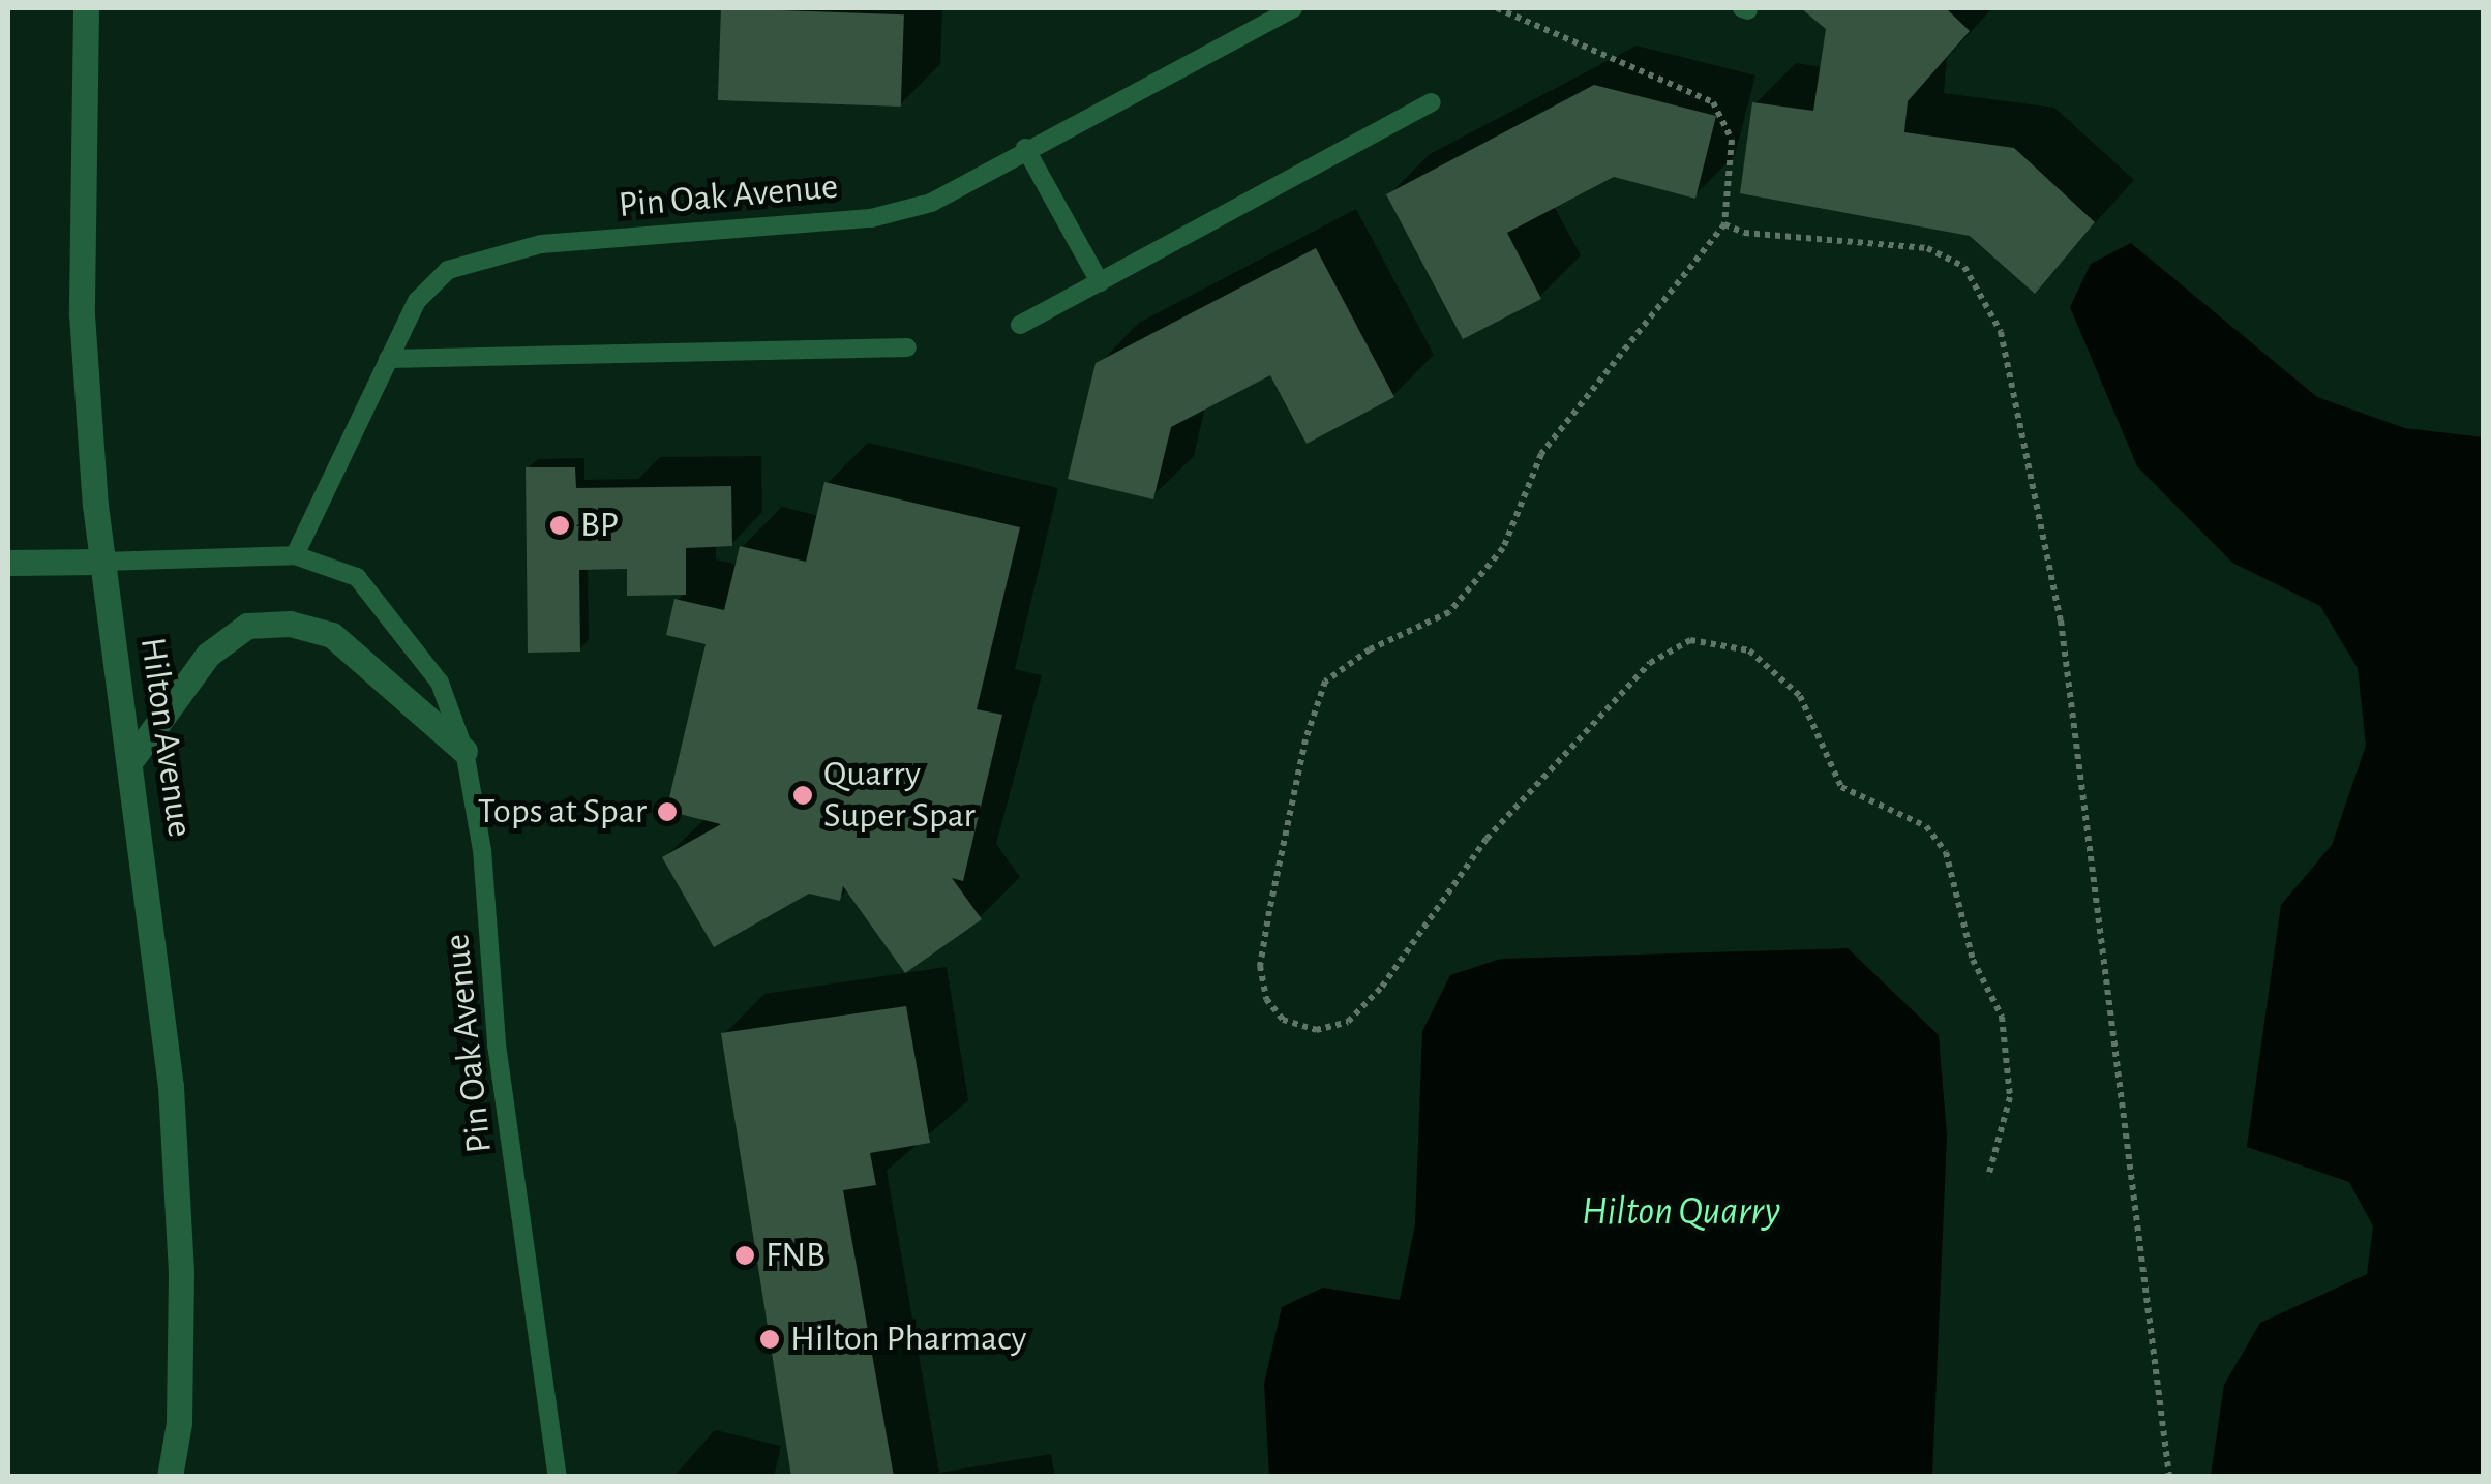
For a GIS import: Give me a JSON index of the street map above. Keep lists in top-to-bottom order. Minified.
{"streets":{"street":["Hilton Avenue"],"lane":["Pin Oak Avenue"]},"crossings":[["Pin Oak Avenue","Hilton Avenue"]],"water":["Hilton Quarry"],"places":["BP","Quarry Super Spar","Tops at Spar","FNB","Hilton Pharmacy"]}
